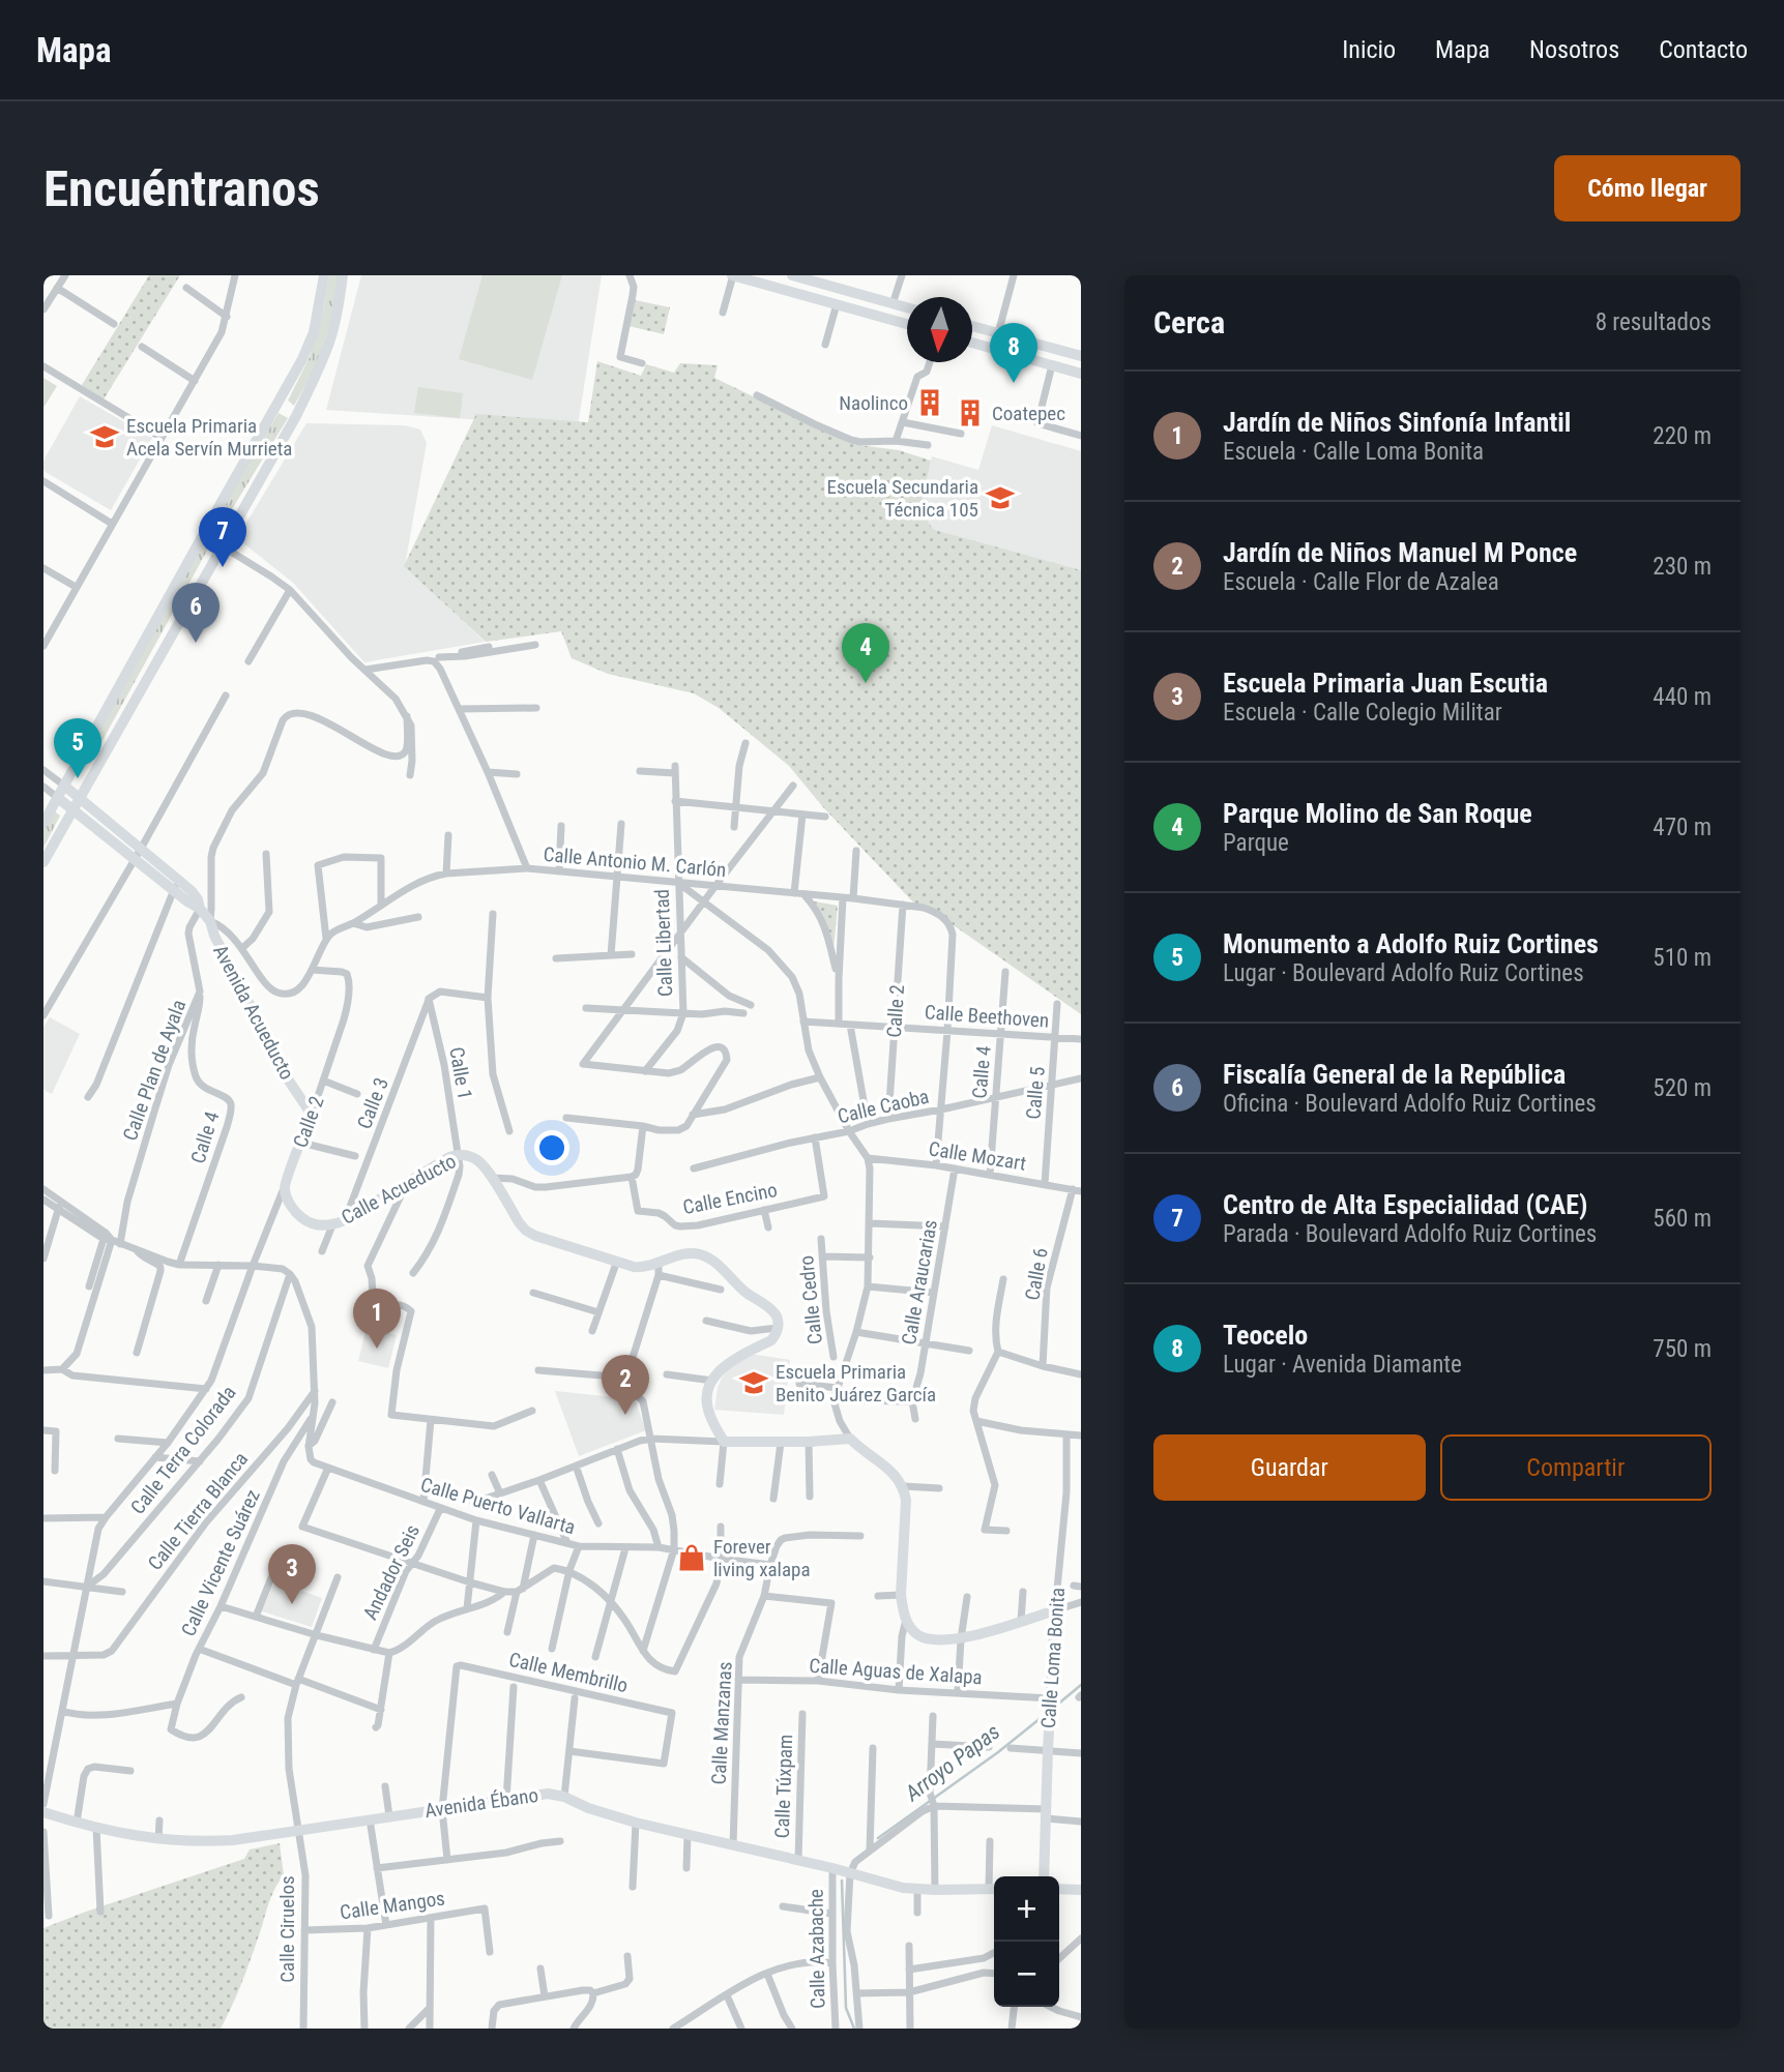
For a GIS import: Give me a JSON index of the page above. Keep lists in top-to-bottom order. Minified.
{"streets":{"main road":["Calle 2","Avenida Acueducto","Calle Acueducto","Calle Loma Bonita","Avenida Ébano"],"street":["Calle Antonio M. Carlón","Calle Libertad","Calle Beethoven","Calle Plan de Ayala","Calle 4","Calle 1","Calle 5","Calle 3","Calle Caoba","Calle Mozart","Calle Encino","Calle 6","Calle Araucarias","Calle Cedro","Calle Terra Colorada","Calle Puerto Vallarta","Calle Tierra Blanca","Calle Vicente Suárez","Andador Seis","Calle Aguas de Xalapa","Calle Membrillo","Calle Manzanas","Calle Túxpam","Calle Mangos","Calle Ciruelos","Calle Azabache"]},"crossings":[["Calle Antonio M. Carlón","Calle Libertad"],["Calle Antonio M. Carlón","Calle 2"],["Calle Antonio M. Carlón","Calle Beethoven"],["Calle 2","Avenida Acueducto"],["Calle 2","Calle Beethoven"],["Calle 2","Calle Caoba"],["Calle 2","Calle Acueducto"],["Calle 2","Calle Terra Colorada"],["Calle 2","Calle Tierra Blanca"],["Avenida Acueducto","Calle Plan de Ayala"],["Calle Beethoven","Calle 4"],["Calle Beethoven","Calle 5"],["Calle Plan de Ayala","Calle 4"],["Calle 4","Calle Caoba"],["Calle 4","Calle Mozart"],["Calle 1","Calle 3"],["Calle 1","Calle Acueducto"],["Calle 5","Calle Caoba"],["Calle 5","Calle Mozart"],["Calle 3","Calle Acueducto"],["Calle Caoba","Calle Encino"],["Calle Mozart","Calle 6"],["Calle Mozart","Calle Araucarias"],["Calle Puerto Vallarta","Andador Seis"],["Calle Puerto Vallarta","Calle Manzanas"],["Calle Loma Bonita","Calle Aguas de Xalapa"],["Calle Aguas de Xalapa","Calle Manzanas"],["Calle Membrillo","Avenida Ébano"],["Calle Manzanas","Avenida Ébano"],["Calle Túxpam","Avenida Ébano"],["Avenida Ébano","Calle Ciruelos"],["Avenida Ébano","Calle Azabache"],["Calle Mangos","Calle Ciruelos"]],"water":["Arroyo Papas"],"places":{"building":["Naolinco","Coatepec"],"school or university":["Escuela Primaria Acela Servín Murrieta","Escuela Secundaria Técnica 105","Escuela Primaria Benito Juárez García"],"shop":["Forever living xalapa"]},"north":"bottom","page":{"header":"Mapa","nav":["Inicio","Mapa","Nosotros","Contacto"],"buttons":["Cómo llegar",["Guardar","Compartir"]],"title":"Encuéntranos","heading":["Cerca","8 resultados"],"pins":["8","7","6","4","5","1","2","3"],"list":[{"mark":"1","name":"Jardín de Niños Sinfonía Infantil","note":"Escuela · Calle Loma Bonita","value":"220 m"},{"mark":"2","name":"Jardín de Niños Manuel M Ponce","note":"Escuela · Calle Flor de Azalea","value":"230 m"},{"mark":"3","name":"Escuela Primaria Juan Escutia","note":"Escuela · Calle Colegio Militar","value":"440 m"},{"mark":"4","name":"Parque Molino de San Roque","note":"Parque","value":"470 m"},{"mark":"5","name":"Monumento a Adolfo Ruiz Cortines","note":"Lugar · Boulevard Adolfo Ruiz Cortines","value":"510 m"},{"mark":"6","name":"Fiscalía General de la República","note":"Oficina · Boulevard Adolfo Ruiz Cortines","value":"520 m"},{"mark":"7","name":"Centro de Alta Especialidad (CAE)","note":"Parada · Boulevard Adolfo Ruiz Cortines","value":"560 m"},{"mark":"8","name":"Teocelo","note":"Lugar · Avenida Diamante","value":"750 m"}],"map_buttons":["+","−"]}}
